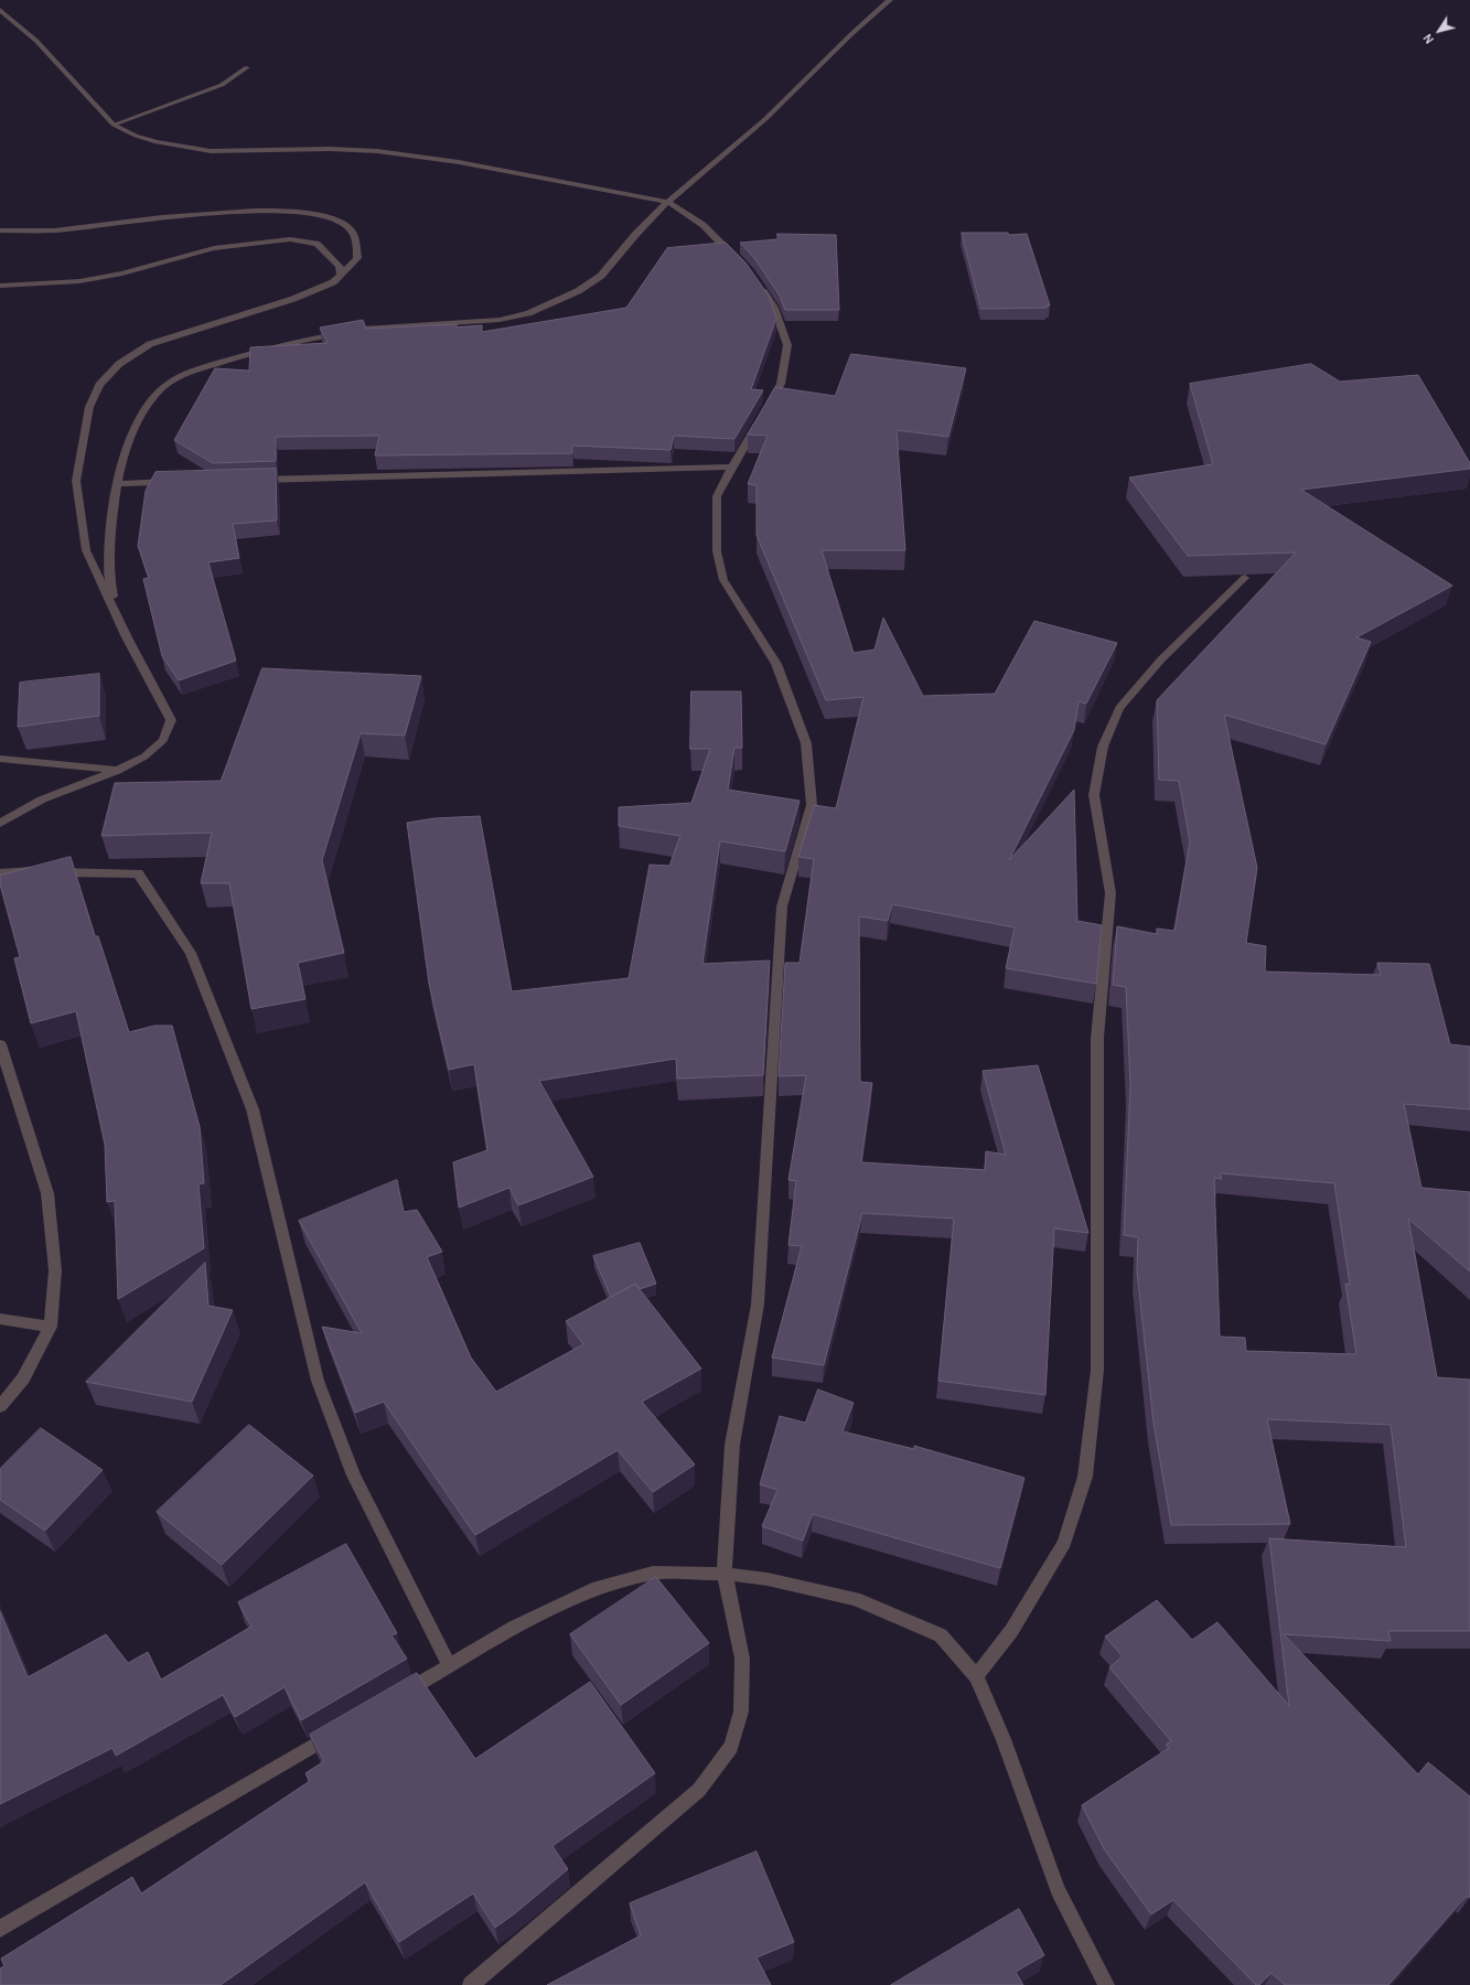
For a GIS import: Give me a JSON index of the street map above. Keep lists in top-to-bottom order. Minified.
{"north":"bottom left"}
